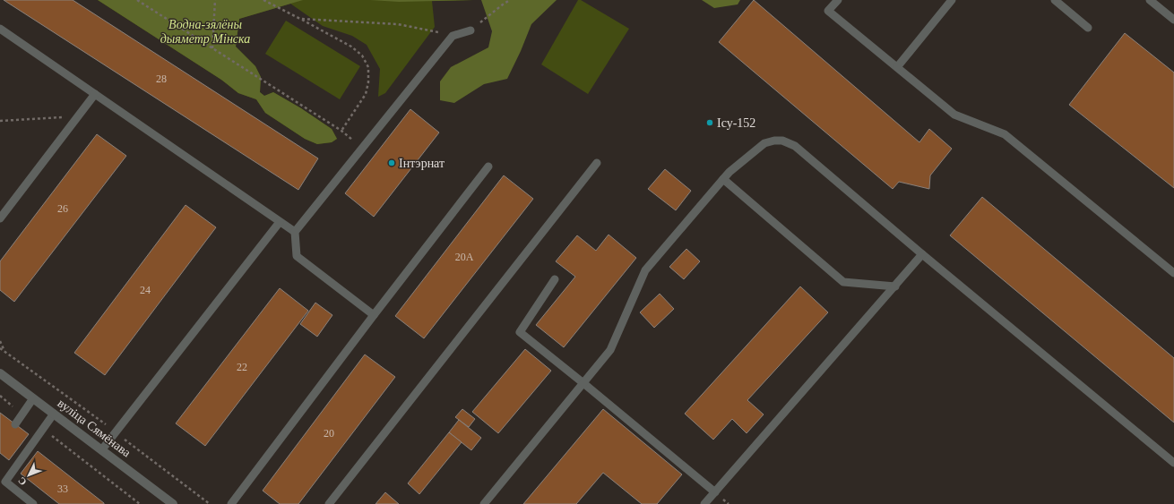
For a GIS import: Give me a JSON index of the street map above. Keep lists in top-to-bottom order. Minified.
{"streets":{"street":["вуліца Сямёнава"]},"parks":["Водна-зялёны дыяметр Мінска"],"places":["Ісу-152","Інтэрнат"],"house_numbers":["28","26","20А","24","22","20","33"],"north":"bottom left"}
